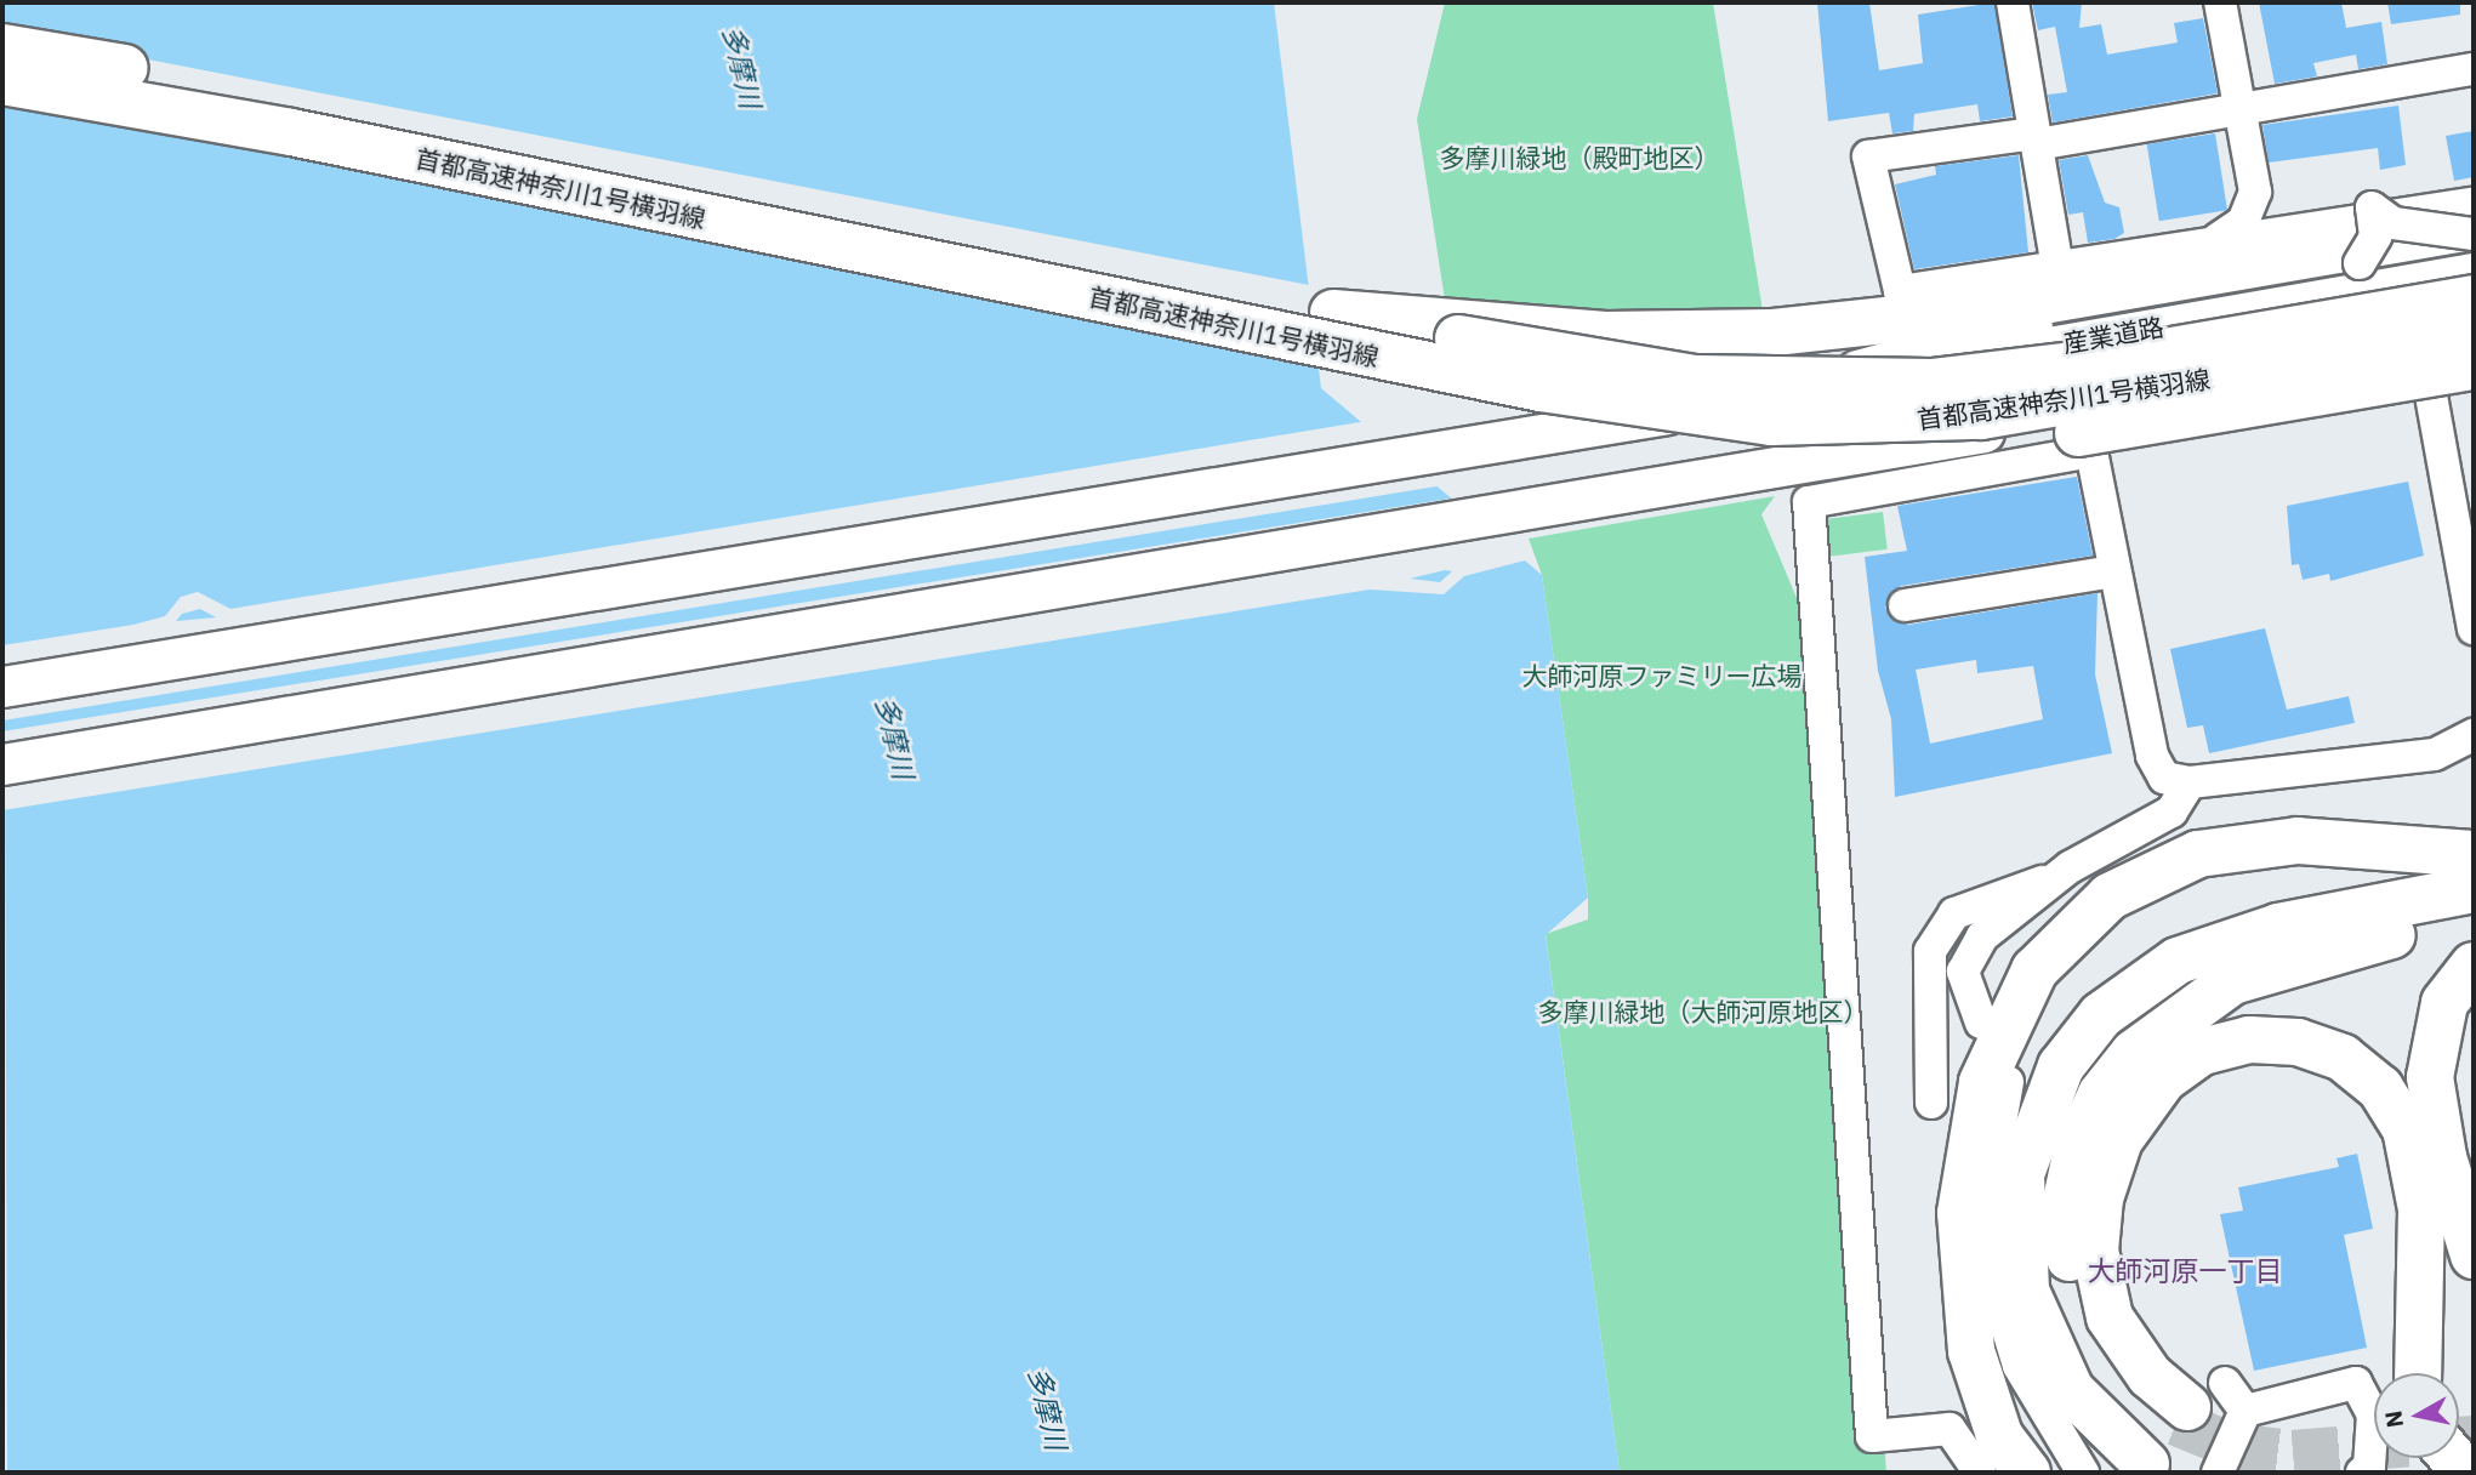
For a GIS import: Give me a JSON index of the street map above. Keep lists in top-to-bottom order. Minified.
{"streets":{"highway":["首都高速神奈川1号横羽線"],"main road":["産業道路"]},"crossings":[["首都高速神奈川1号横羽線","産業道路"]],"districts":["大師河原一丁目"],"water":["多摩川"],"parks":["多摩川緑地（殿町地区）","大師河原ファミリー広場","多摩川緑地（大師河原地区）"],"north":"left"}
